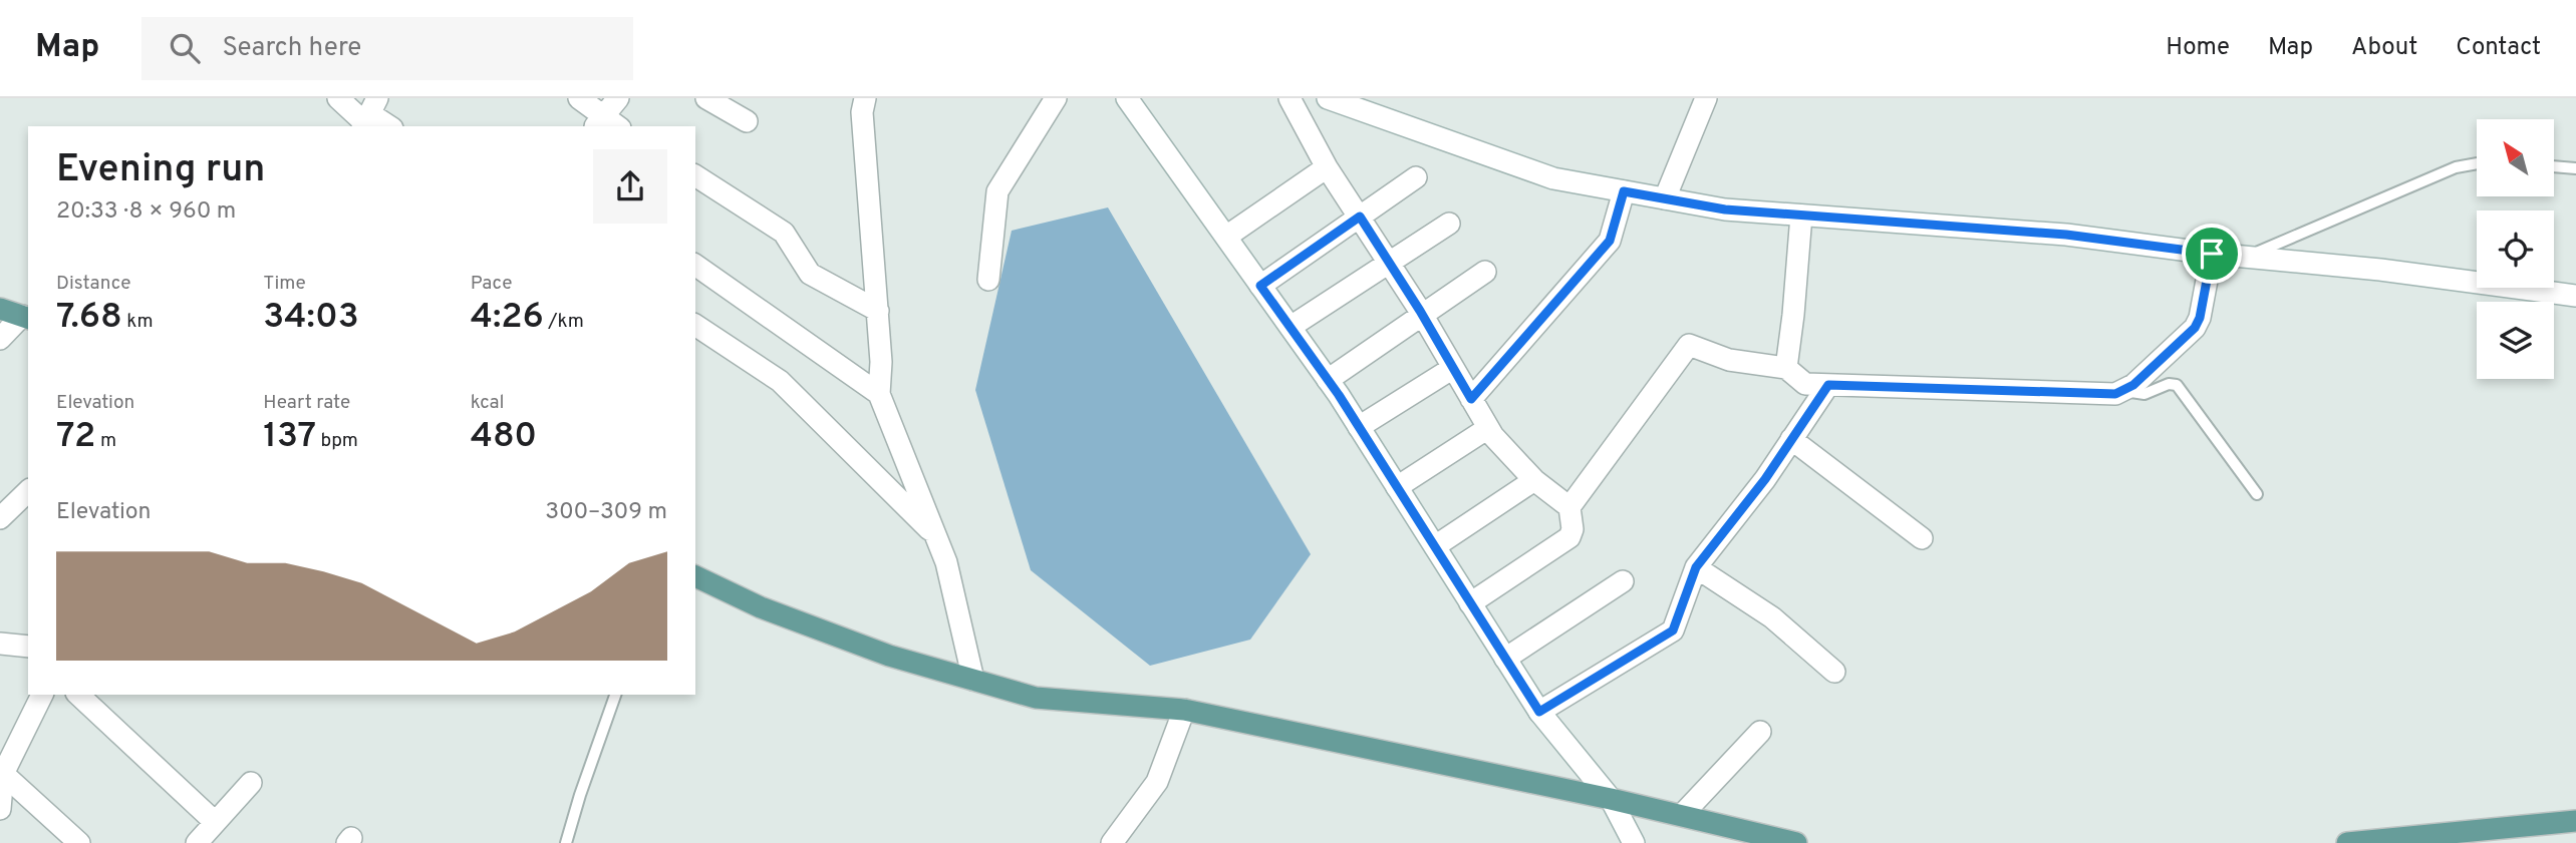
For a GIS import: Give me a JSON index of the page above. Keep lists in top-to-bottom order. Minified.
{"north":"top left","page":{"header":"Map","search":"Search here","nav":["Home","Map","About","Contact"],"heading":["Evening run","20:33 · 8 × 960 m"],"stats":[["Distance","7.68 km"],["Time","34:03"],["Pace","4:26 /km"],["Elevation","72 m"],["Heart rate","137 bpm"],["kcal","480"]],"chart":["Elevation","300–309 m"]}}
